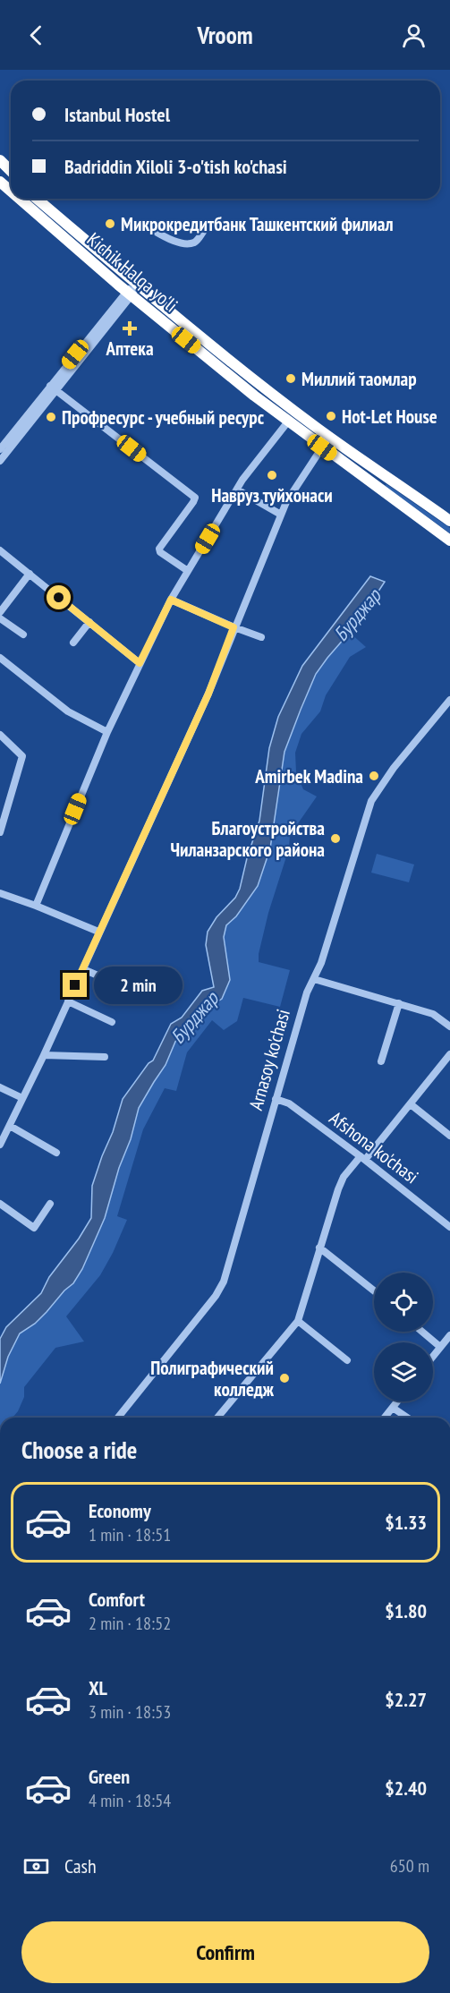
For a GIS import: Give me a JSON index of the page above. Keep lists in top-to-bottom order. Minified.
{"streets":{"highway":["Kichik Halqa yo'li"],"street":["Arnasoy ko'chasi","Afshona ko'chasi"]},"crossings":[["Arnasoy ko'chasi","Afshona ko'chasi"]],"water":["Бурджар"],"places":{"other":["Микрокредитбанк Ташкентский филиал","Миллий таомлар","Hot-Let House","Профресурс - учебный ресурс","Навруз туйхонаси","Amirbek Madina","Благоустройства Чиланзарского района","Полиграфический колледж"],"health":["Аптека"]},"page":{"header":"Vroom","banner":["Istanbul Hostel","Badriddin Xiloli 3-o'tish ko'chasi"],"bubble":"2 min","heading":"Choose a ride","list":[{"name":"Economy","note":"1 min · 18:51","value":"$1.33"},{"name":"Comfort","note":"2 min · 18:52","value":"$1.80"},{"name":"XL","note":"3 min · 18:53","value":"$2.27"},{"name":"Green","note":"4 min · 18:54","value":"$2.40"}],"pay":["Cash","650 m"],"buttons":"Confirm"}}
